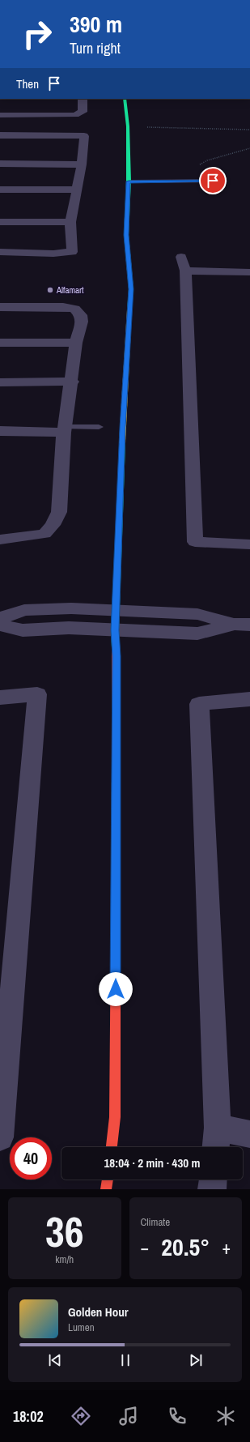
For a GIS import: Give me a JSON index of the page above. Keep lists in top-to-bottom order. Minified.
{"places":["Alfamart"],"page":{"turn":["390 m","Turn right"],"then":"Then","limit":"40","trip":"18:04 · 2 min · 430 m","tile":[["36","km/h"],"Climate"],"heat":["−","20.5°","+"],"song":["Golden Hour","Lumen"],"tabs":"18:02"}}
